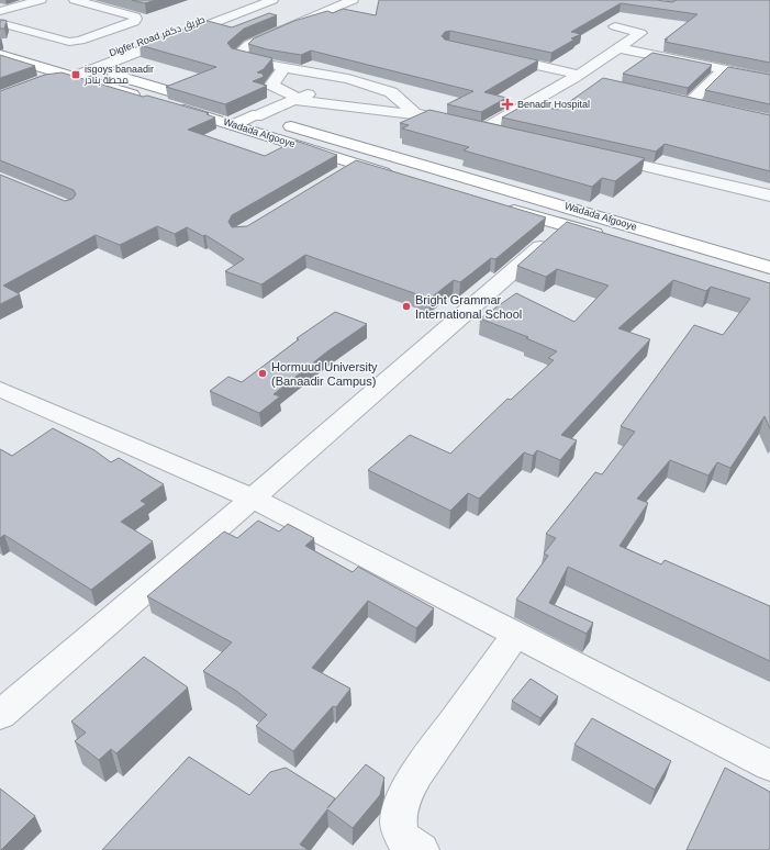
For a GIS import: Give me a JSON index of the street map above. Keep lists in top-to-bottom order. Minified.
{"streets":{"main road":["Wadada Afgooye"],"street":["Digfer Road طريق دكفر"]},"crossings":[["Digfer Road طريق دكفر","Wadada Afgooye"]],"places":{"transit":["isgoys banaadir محطة بنادر"],"health":["Benadir Hospital"],"other":["Bright Grammar International School","Hormuud University (Banaadir Campus)"]}}
